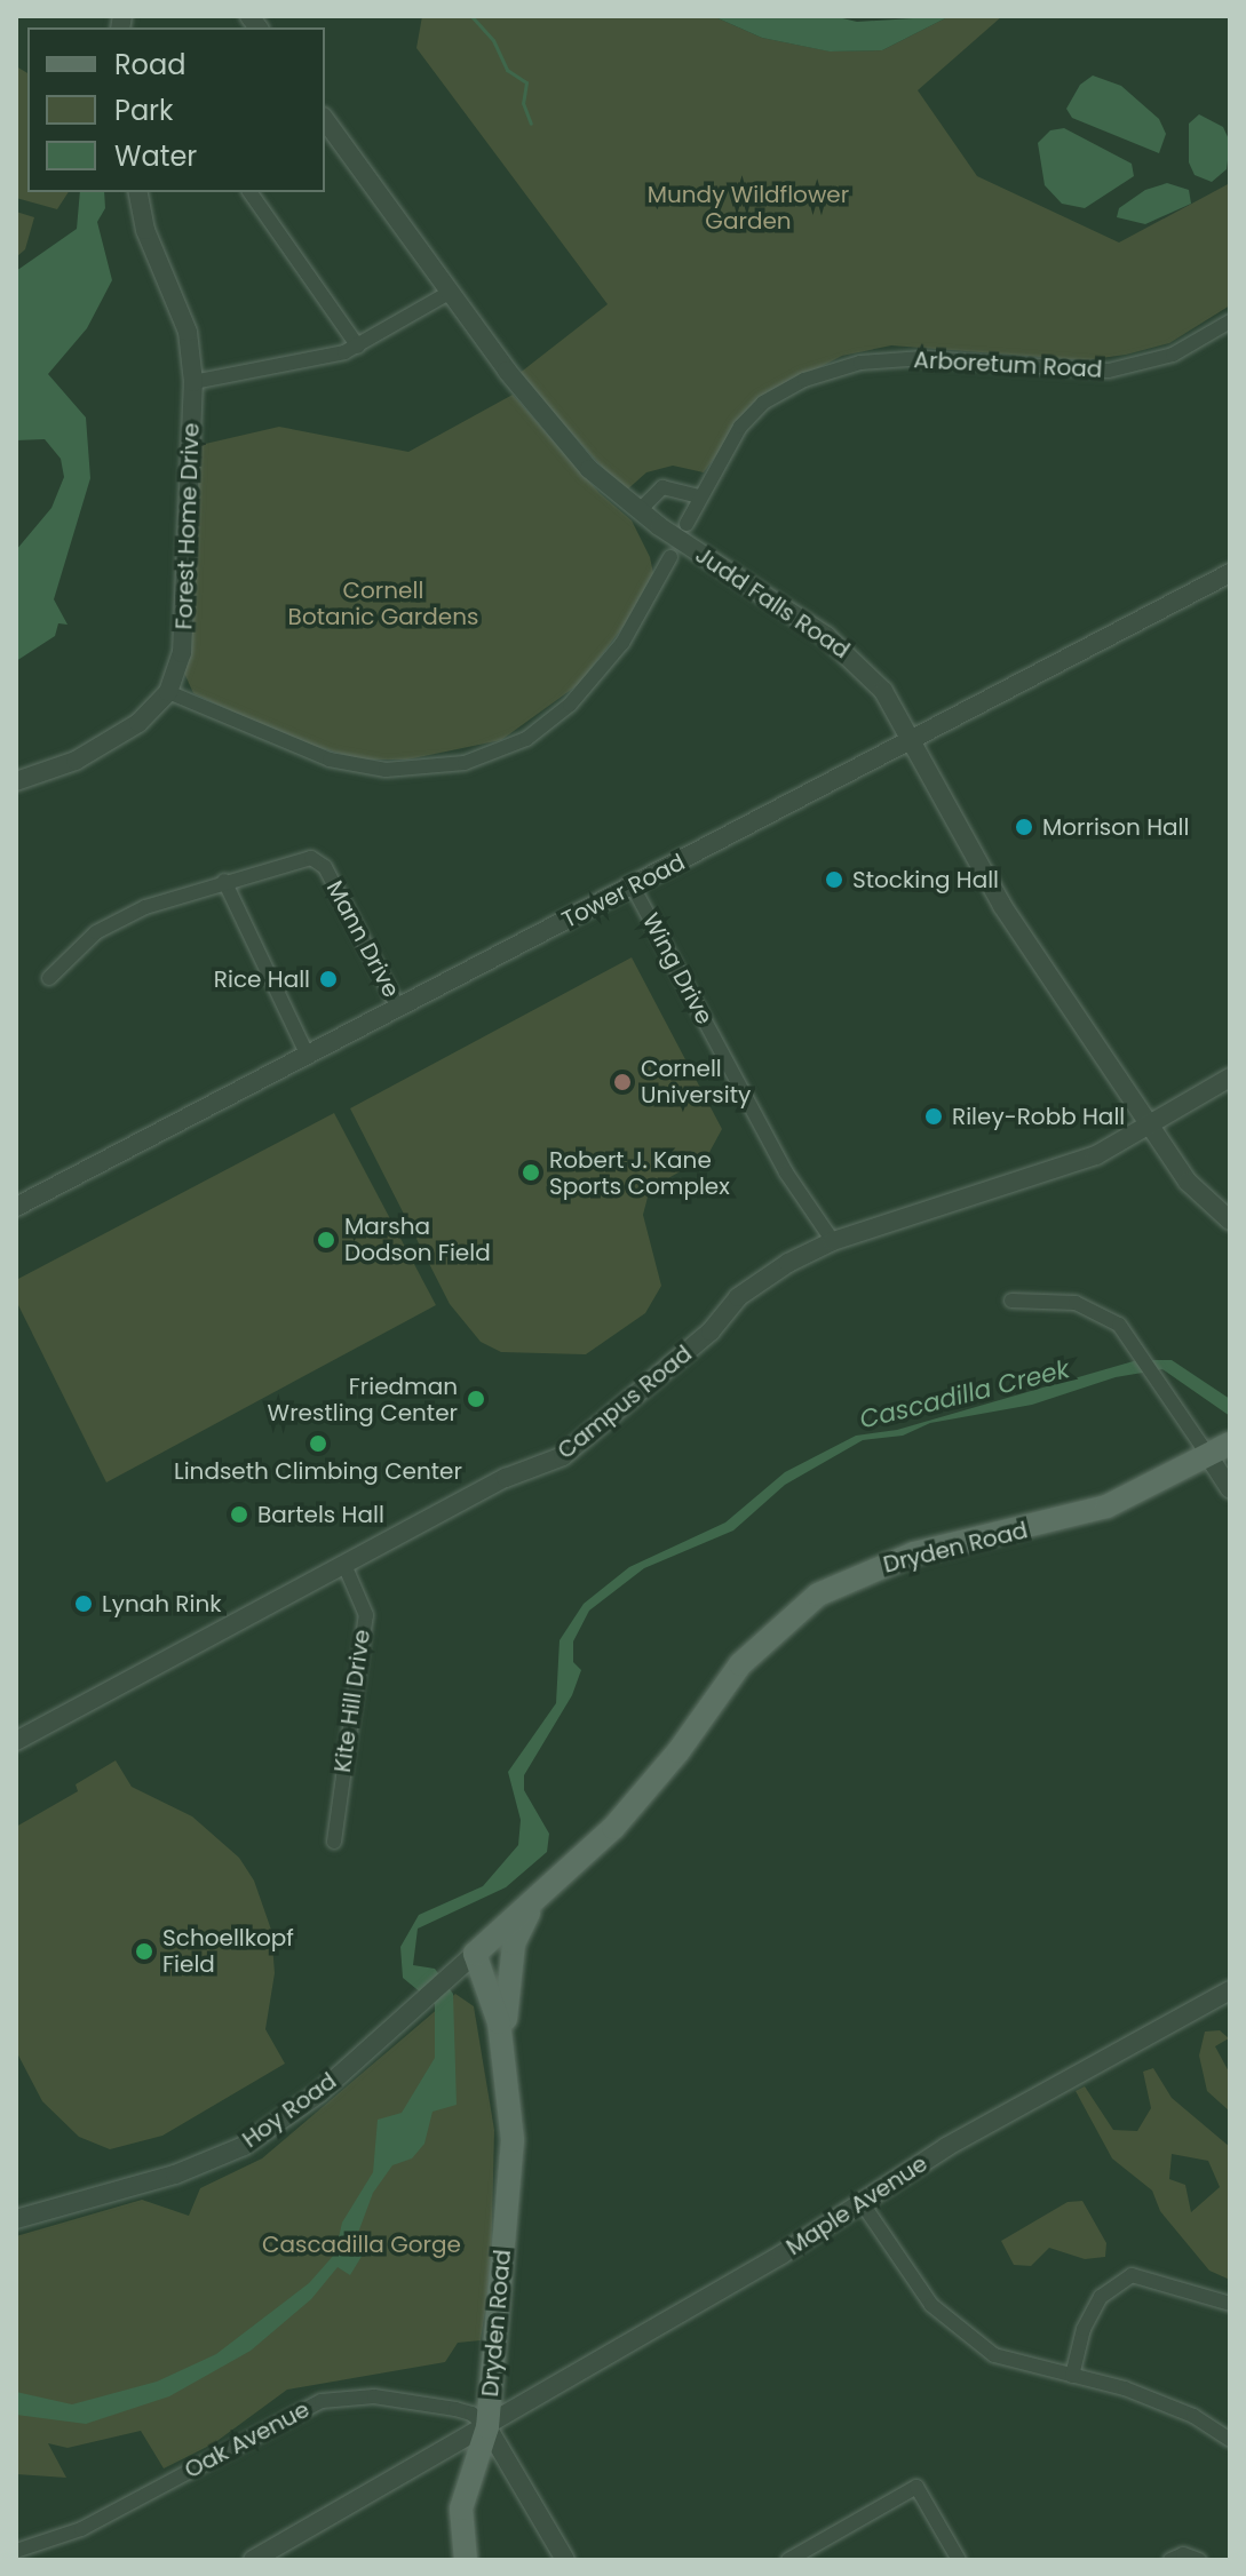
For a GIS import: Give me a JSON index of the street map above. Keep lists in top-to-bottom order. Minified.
{"streets":{"main road":["Dryden Road"],"street":["Arboretum Road","Forest Home Drive","Judd Falls Road","Tower Road","Mann Drive","Wing Drive","Campus Road","Kite Hill Drive","Hoy Road","Maple Avenue","Oak Avenue"]},"crossings":[["Judd Falls Road","Tower Road"],["Judd Falls Road","Campus Road"],["Tower Road","Mann Drive"],["Tower Road","Wing Drive"],["Wing Drive","Campus Road"],["Campus Road","Kite Hill Drive"],["Dryden Road","Hoy Road"],["Dryden Road","Maple Avenue"],["Dryden Road","Oak Avenue"],["Maple Avenue","Oak Avenue"]],"water":["Cascadilla Creek"],"parks":["Mundy Wildflower Garden","Cornell Botanic Gardens","Cascadilla Gorge"],"places":["Morrison Hall","Stocking Hall","Rice Hall","Cornell University","Riley-Robb Hall","Robert J. Kane Sports Complex","Marsha Dodson Field","Friedman Wrestling Center","Lindseth Climbing Center","Bartels Hall","Lynah Rink","Schoellkopf Field"],"legend":["Road","Park","Water"]}
